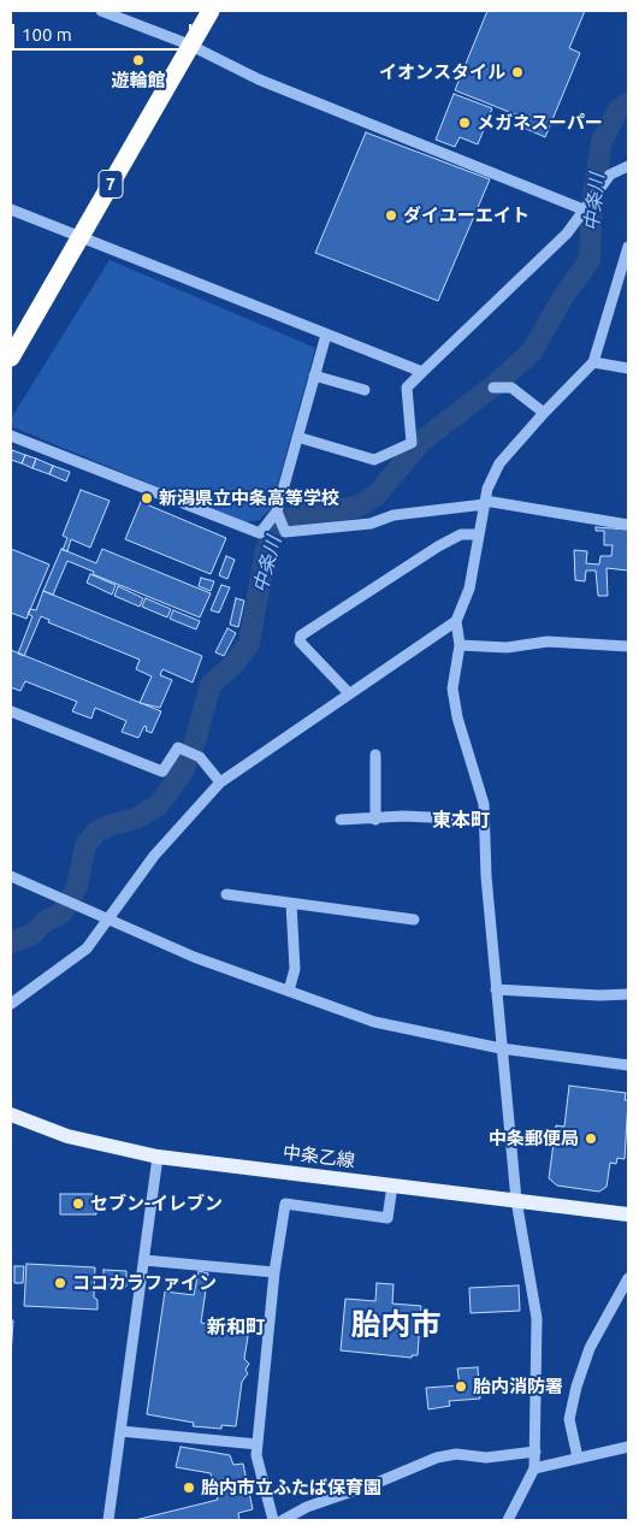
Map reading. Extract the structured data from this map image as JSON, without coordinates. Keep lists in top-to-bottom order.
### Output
{
  "streets": {
    "highway": ["7"],
    "main road": ["中条乙線"]
  },
  "districts": ["東本町", "胎内市", "新和町"],
  "water": ["中条川"],
  "places": [
    "遊輪館",
    "イオンスタイル",
    "メガネスーパー",
    "ダイユーエイト",
    "新潟県立中条高等学校",
    "中条郵便局",
    "セブン-イレブン",
    "ココカラファイン",
    "胎内消防署",
    "胎内市立ふたば保育園"
  ],
  "scale_bar": "100 m"
}
